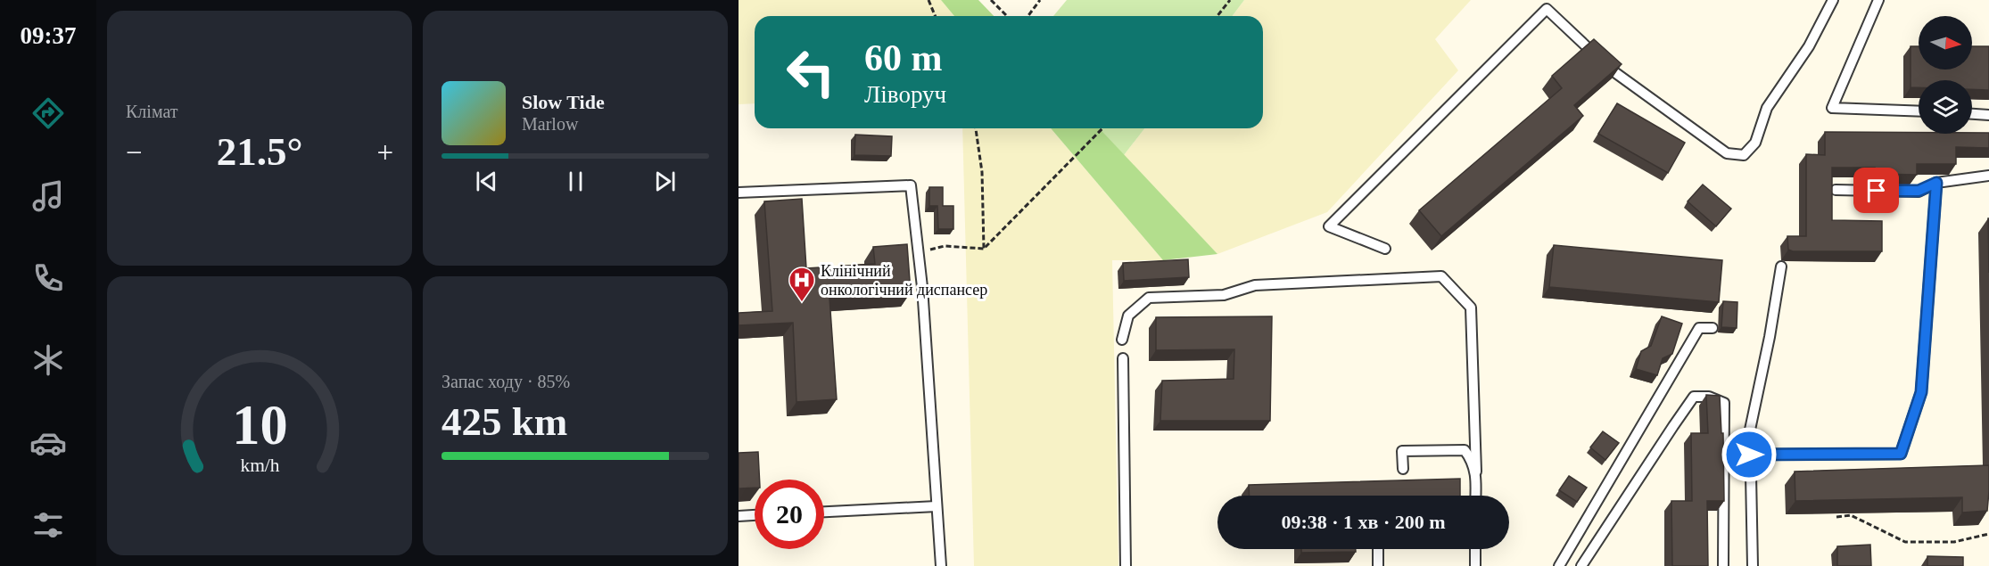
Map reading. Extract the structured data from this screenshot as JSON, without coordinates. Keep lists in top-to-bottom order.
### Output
{
  "places": {
    "hospital": ["Клінічний онкологічний диспансер"]
  },
  "north": "right",
  "page": {
    "tabs": "09:37",
    "tile": [
      "Клімат",
      ["Запас ходу · 85%", "425 km"]
    ],
    "turn": ["60 m", "Ліворуч"],
    "song": ["Slow Tide", "Marlow"],
    "heat": ["−", "21.5°", "+"],
    "limit": "20",
    "trip": "09:38 · 1 хв · 200 m",
    "gauge": ["10", "km/h"]
  }
}
